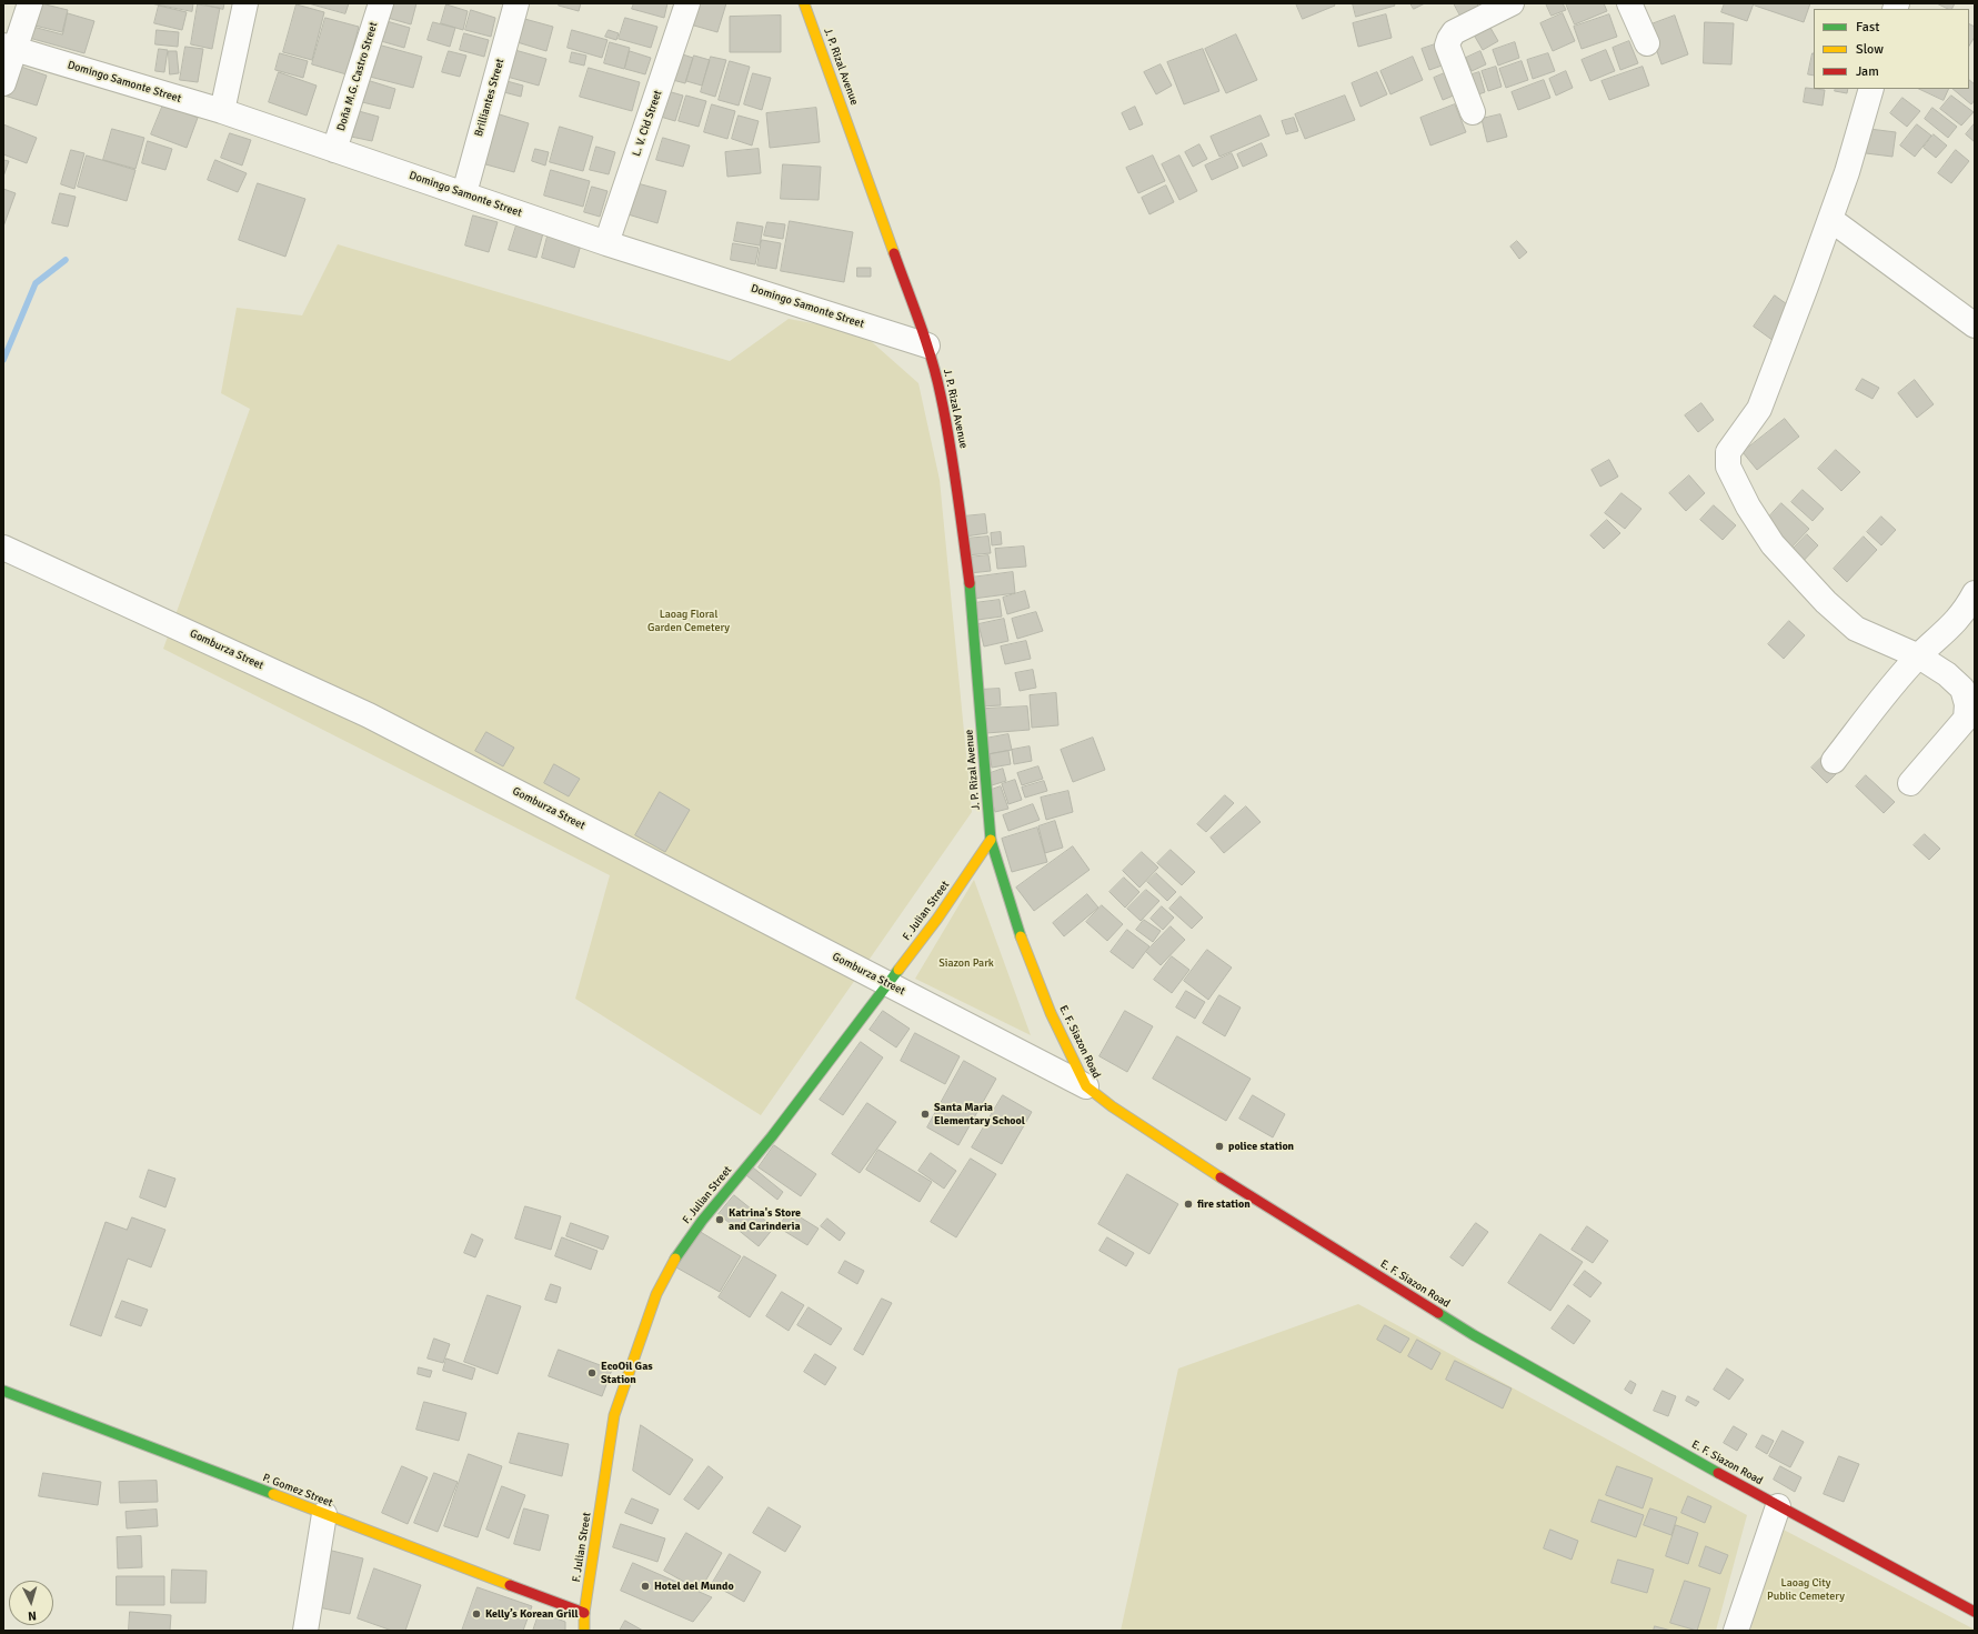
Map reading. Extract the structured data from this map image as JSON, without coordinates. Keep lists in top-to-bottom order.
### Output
{
  "streets": {
    "main road": [
      "J. P. Rizal Avenue",
      "F. Julian Street",
      "E. F. Siazon Road",
      "P. Gomez Street"
    ],
    "street": [
      "Doña M.G. Castro Street",
      "Domingo Samonte Street",
      "Brilliantes Street",
      "L. V. Cid Street",
      "Gomburza Street"
    ]
  },
  "crossings": [
    ["J. P. Rizal Avenue", "Domingo Samonte Street"],
    ["J. P. Rizal Avenue", "F. Julian Street"],
    ["J. P. Rizal Avenue", "E. F. Siazon Road"],
    ["Doña M.G. Castro Street", "Domingo Samonte Street"],
    ["Domingo Samonte Street", "Brilliantes Street"],
    ["Domingo Samonte Street", "L. V. Cid Street"],
    ["Gomburza Street", "F. Julian Street"],
    ["Gomburza Street", "E. F. Siazon Road"],
    ["F. Julian Street", "E. F. Siazon Road"],
    ["F. Julian Street", "P. Gomez Street"]
  ],
  "parks": ["Laoag Floral Garden Cemetery", "Siazon Park", "Laoag City Public Cemetery"],
  "places": [
    "Santa Maria Elementary School",
    "police station",
    "fire station",
    "Katrina's Store and Carinderia",
    "EcoOil Gas Station",
    "Hotel del Mundo",
    "Kelly’s Korean Grill"
  ],
  "legend": ["Fast", "Slow", "Jam"],
  "north": "bottom"
}
